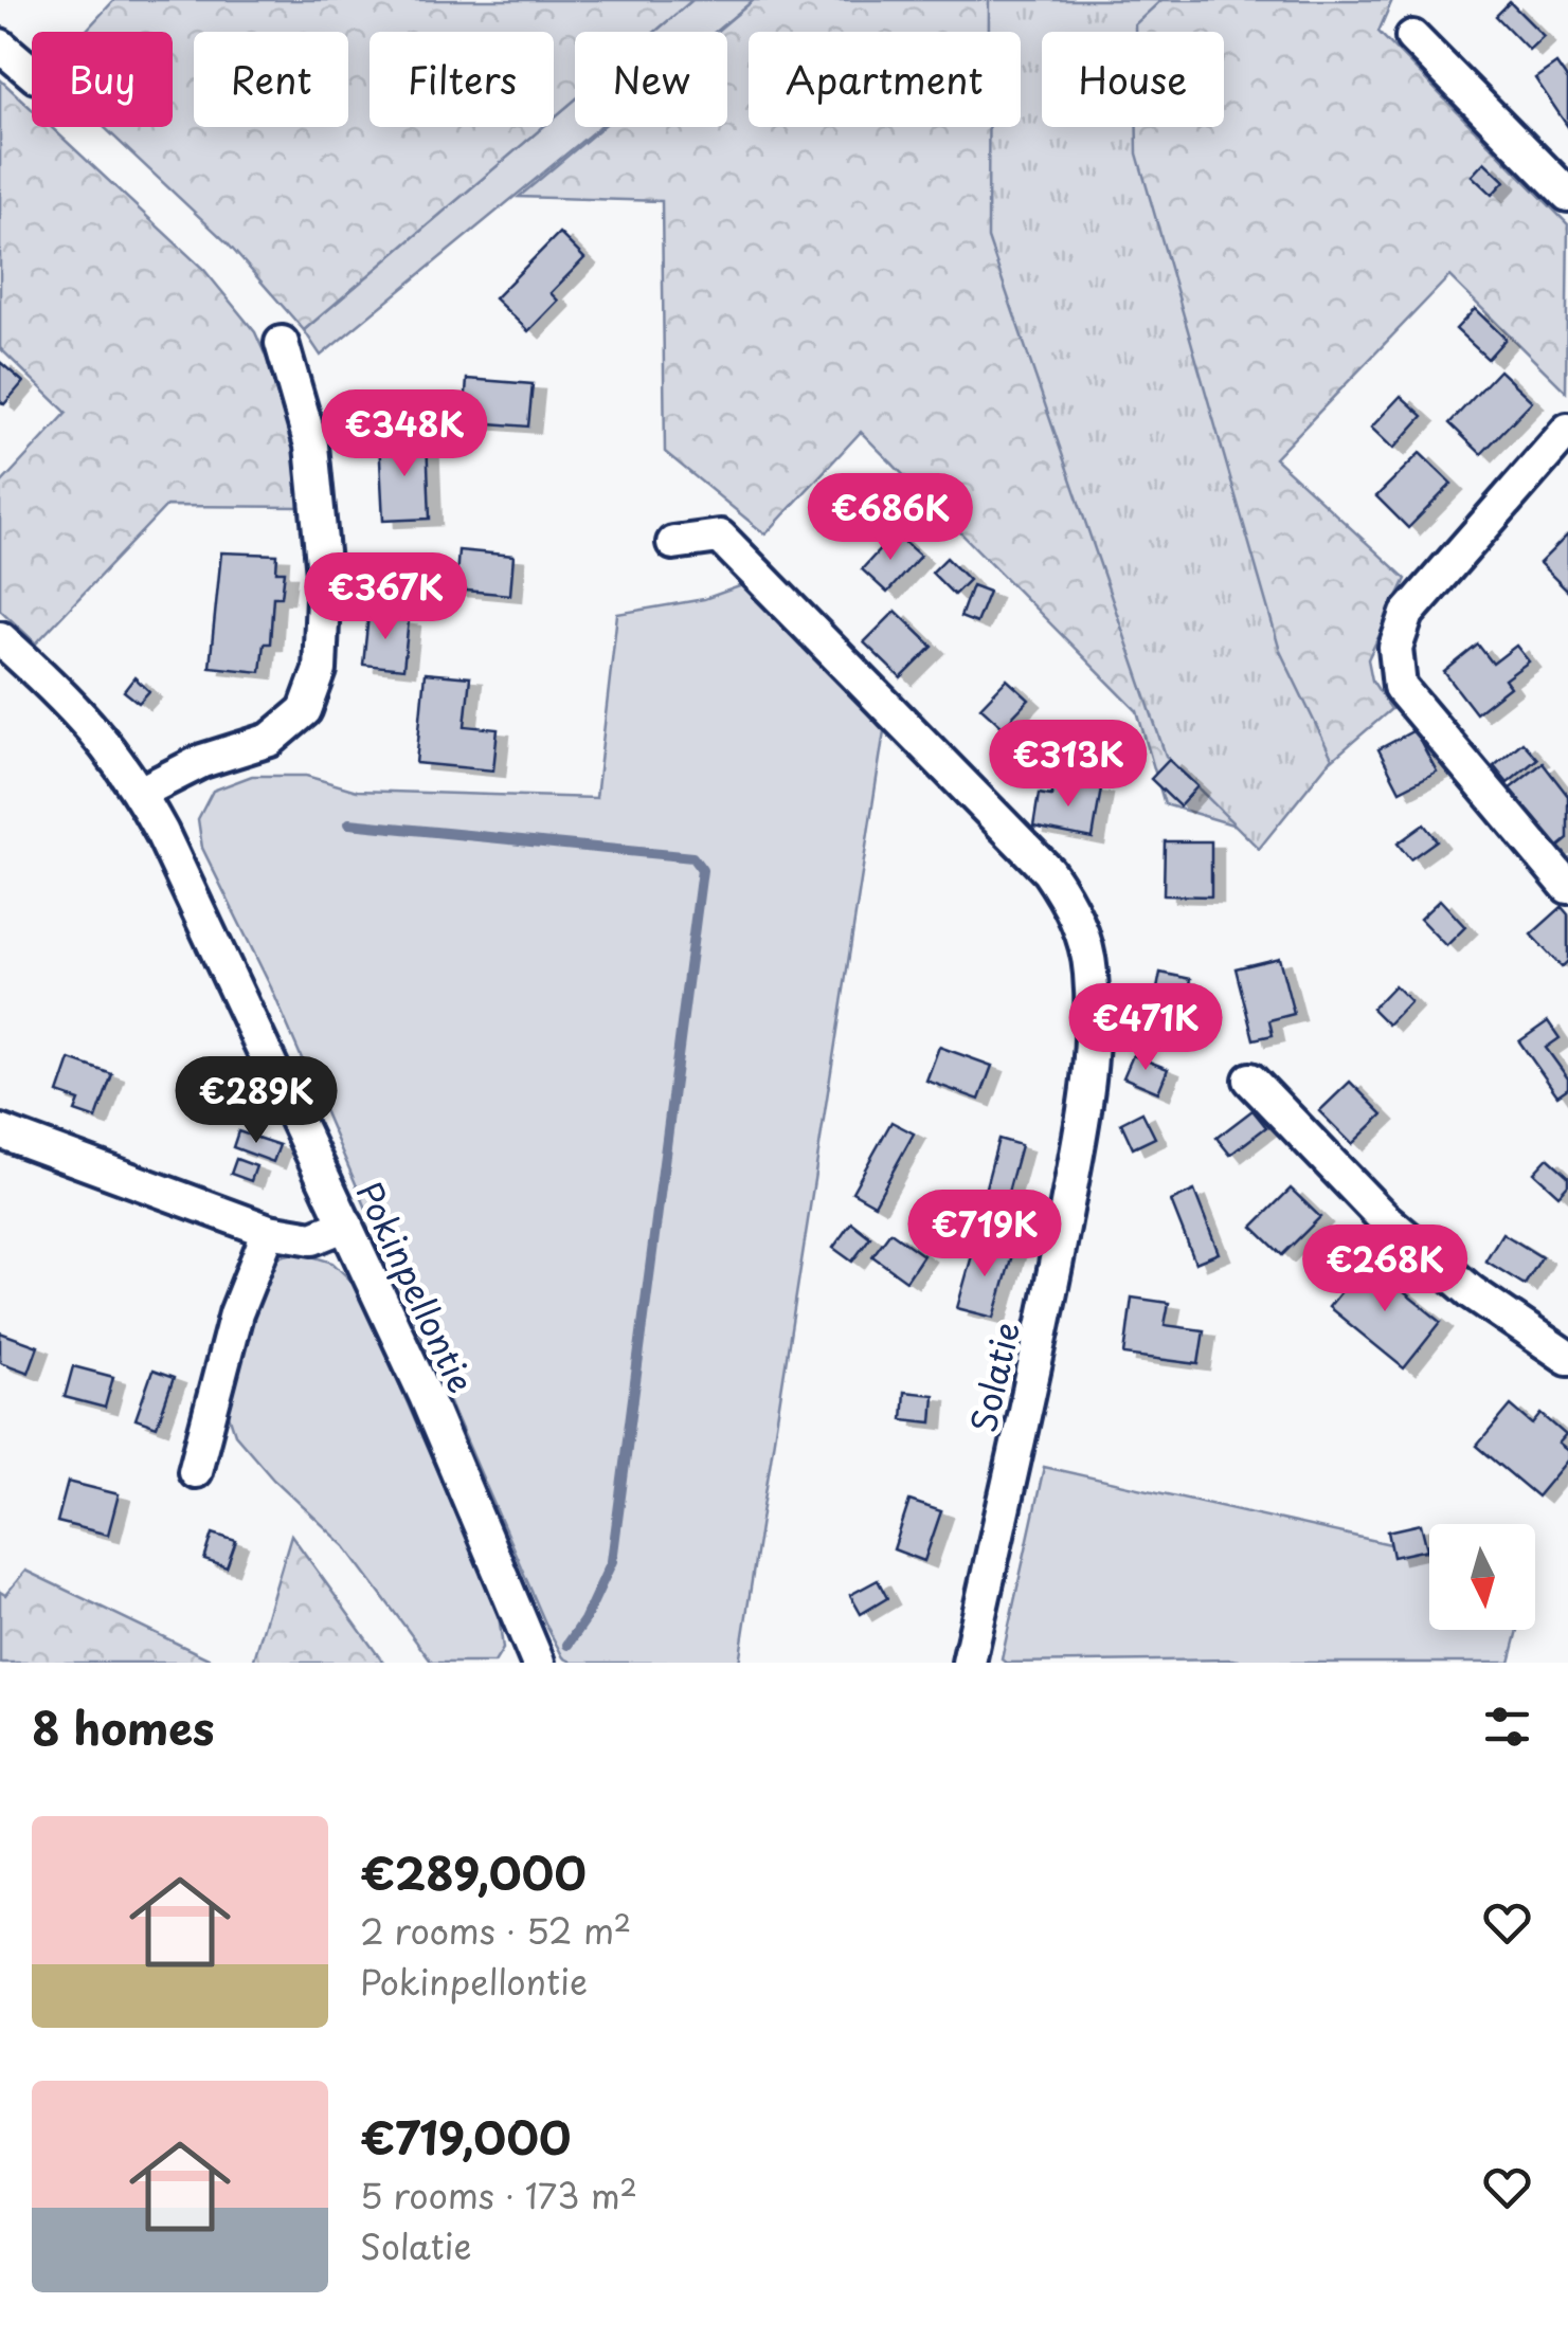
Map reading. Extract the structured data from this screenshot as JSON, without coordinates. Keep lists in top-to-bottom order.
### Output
{
  "streets": {
    "street": ["Pokinpellontie", "Solatie"]
  },
  "north": "bottom",
  "page": {
    "chip": [
      "Buy",
      "Rent",
      "Filters",
      "New",
      "Apartment",
      "House"
    ],
    "price": [
      "€348K",
      "€686K",
      "€367K",
      "€313K",
      "€471K",
      "€289K",
      "€719K",
      "€268K"
    ],
    "heading": "8 homes",
    "list": [
      {
        "name": "€289,000",
        "note": "2 rooms · 52 m² · Pokinpellontie"
      },
      {
        "name": "€719,000",
        "note": "5 rooms · 173 m² · Solatie"
      }
    ]
  }
}
